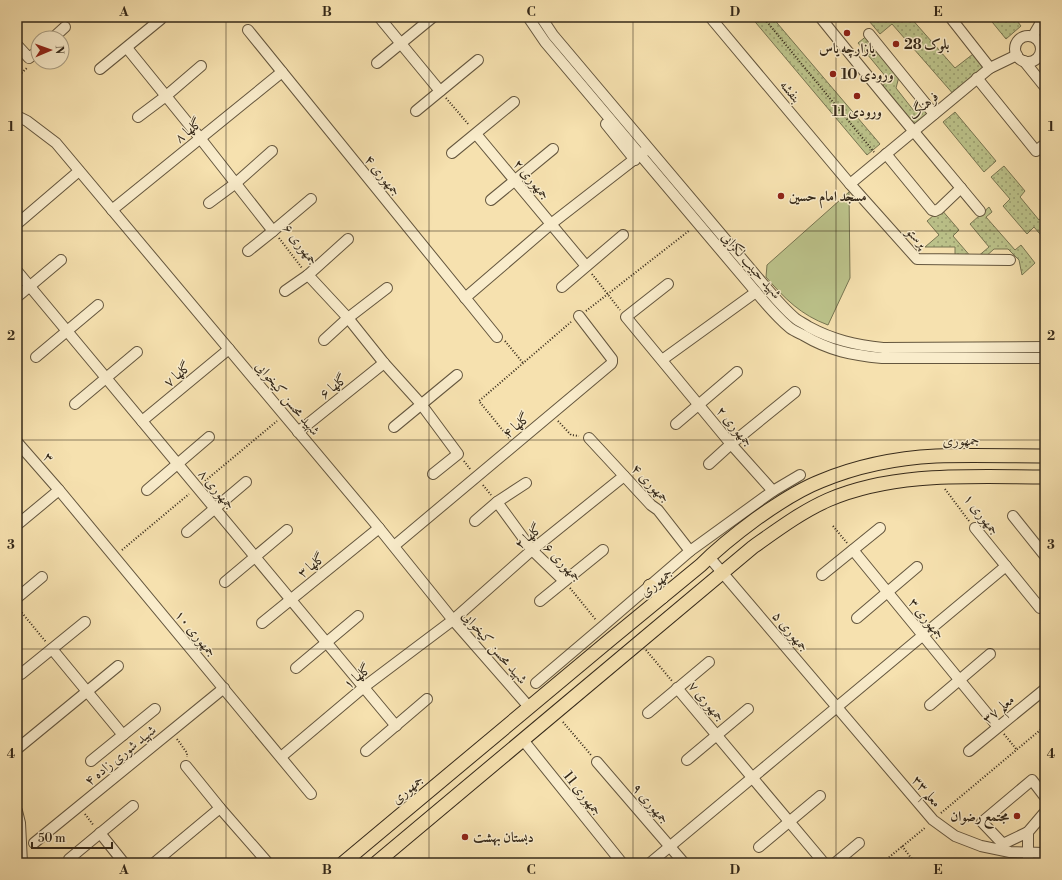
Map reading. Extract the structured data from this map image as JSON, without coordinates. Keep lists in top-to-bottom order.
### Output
{
  "streets": {
    "main road": ["جمهوری"],
    "street": [
      "بنفشه",
      "فرهنگ",
      "گلها ۸",
      "جمهوری ۴",
      "جمهوری ۲",
      "پرستو",
      "جمهوری ۶",
      "شهید حبیب لکزایی",
      "گلها ۷",
      "گلها ۶",
      "شهید محسن کیخوایی",
      "گلها ۴",
      "۳",
      "جمهوری ۸",
      "جمهوری ۱",
      "گلها ۲",
      "گلها ۳",
      "جمهوری ۳",
      "جمهوری ۵",
      "جمهوری ۱۰",
      "گلها ۱",
      "جمهوری ۷",
      "معلم ۳۷",
      "شهید شوری زاده ۴",
      "معلم ۳۳",
      "جمهوری 11",
      "جمهوری ۹"
    ]
  },
  "crossings": [
    ["بنفشه", "فرهنگ"],
    ["بنفشه", "پرستو"],
    ["فرهنگ", "پرستو"],
    ["گلها ۸", "جمهوری ۴"],
    ["گلها ۸", "جمهوری ۶"],
    ["گلها ۸", "شهید محسن کیخوایی"],
    ["جمهوری ۴", "گلها ۲"],
    ["جمهوری ۶", "گلها ۶"],
    ["جمهوری ۶", "گلها ۲"],
    ["گلها ۷", "شهید محسن کیخوایی"],
    ["گلها ۷", "جمهوری ۸"],
    ["گلها ۶", "شهید محسن کیخوایی"],
    ["شهید محسن کیخوایی", "گلها ۴"],
    ["شهید محسن کیخوایی", "جمهوری"],
    ["شهید محسن کیخوایی", "گلها ۲"],
    ["شهید محسن کیخوایی", "گلها ۳"],
    ["شهید محسن کیخوایی", "گلها ۱"],
    ["جمهوری", "جمهوری ۵"],
    ["۳", "جمهوری ۱۰"],
    ["جمهوری ۸", "گلها ۳"],
    ["جمهوری ۸", "گلها ۱"],
    ["گلها ۲", "گلها ۱"],
    ["جمهوری ۳", "معلم ۳۷"],
    ["جمهوری ۵", "معلم ۳۳"],
    ["جمهوری ۱۰", "گلها ۱"],
    ["جمهوری ۱۰", "شهید شوری زاده ۴"]
  ],
  "places": [
    "یازارچه یاس",
    "بلوک 28",
    "ورودی 10",
    "ورودی 11",
    "مسجد امام حسین",
    "مجتمع رضوان",
    "دبستان بهشت"
  ],
  "scale_bar": "50 m",
  "north": "right",
  "grid": {
    "columns": [
      "A",
      "B",
      "C",
      "D",
      "E"
    ],
    "rows": [
      "1",
      "2",
      "3",
      "4"
    ]
  }
}
